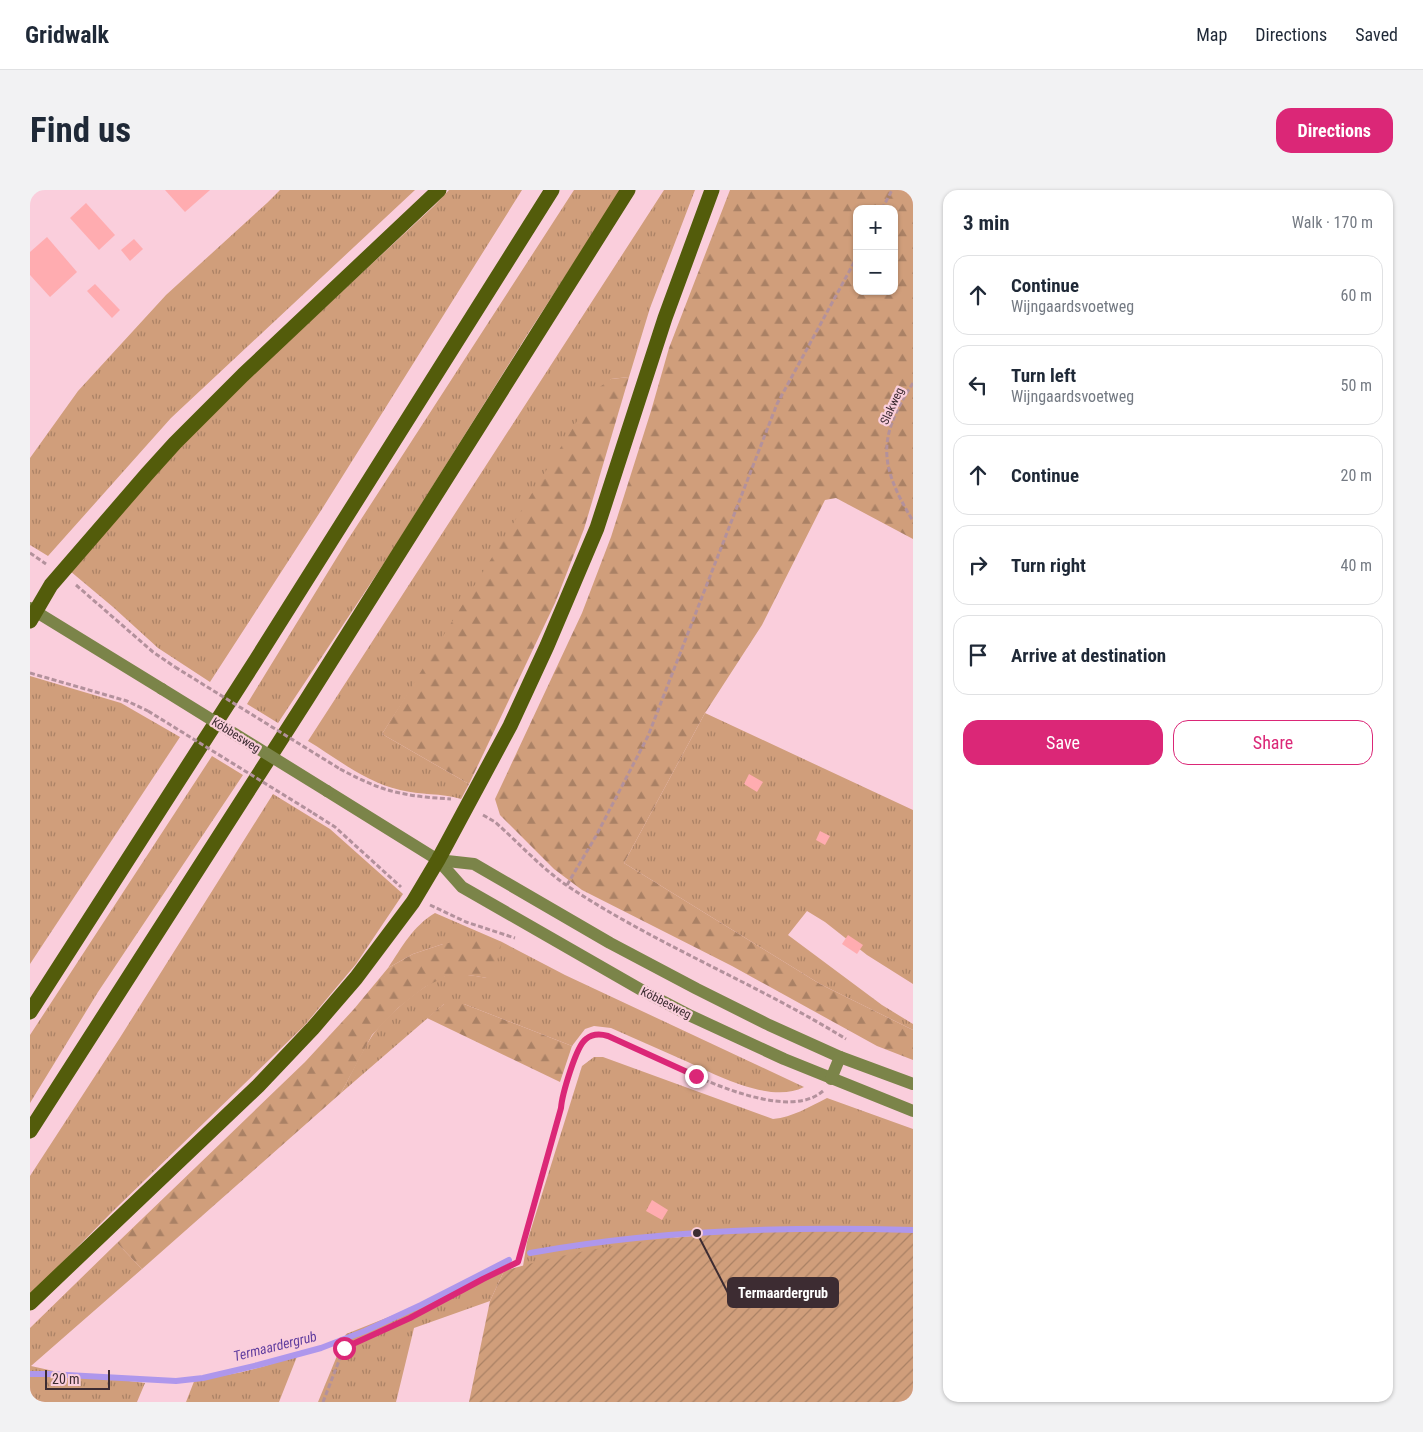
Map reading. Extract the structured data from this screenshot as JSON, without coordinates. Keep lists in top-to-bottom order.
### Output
{
  "streets": {
    "main road": ["Köbbesweg"],
    "path": ["Slakweg"]
  },
  "water": ["Termaardergrub"],
  "places": ["Termaardergrub"],
  "scale_bar": "20 m",
  "page": {
    "header": "Gridwalk",
    "nav": ["Map", "Directions", "Saved"],
    "buttons": [
      "Directions",
      ["Save", "Share"]
    ],
    "title": "Find us",
    "heading": ["3 min", "Walk · 170 m"],
    "map_buttons": ["+", "−"],
    "list": [
      ["Continue", "Wijngaardsvoetweg", "60 m"],
      ["Turn left", "Wijngaardsvoetweg", "50 m"],
      ["Continue", "20 m"],
      ["Turn right", "40 m"],
      "Arrive at destination"
    ],
    "scale": "20 m"
  }
}
